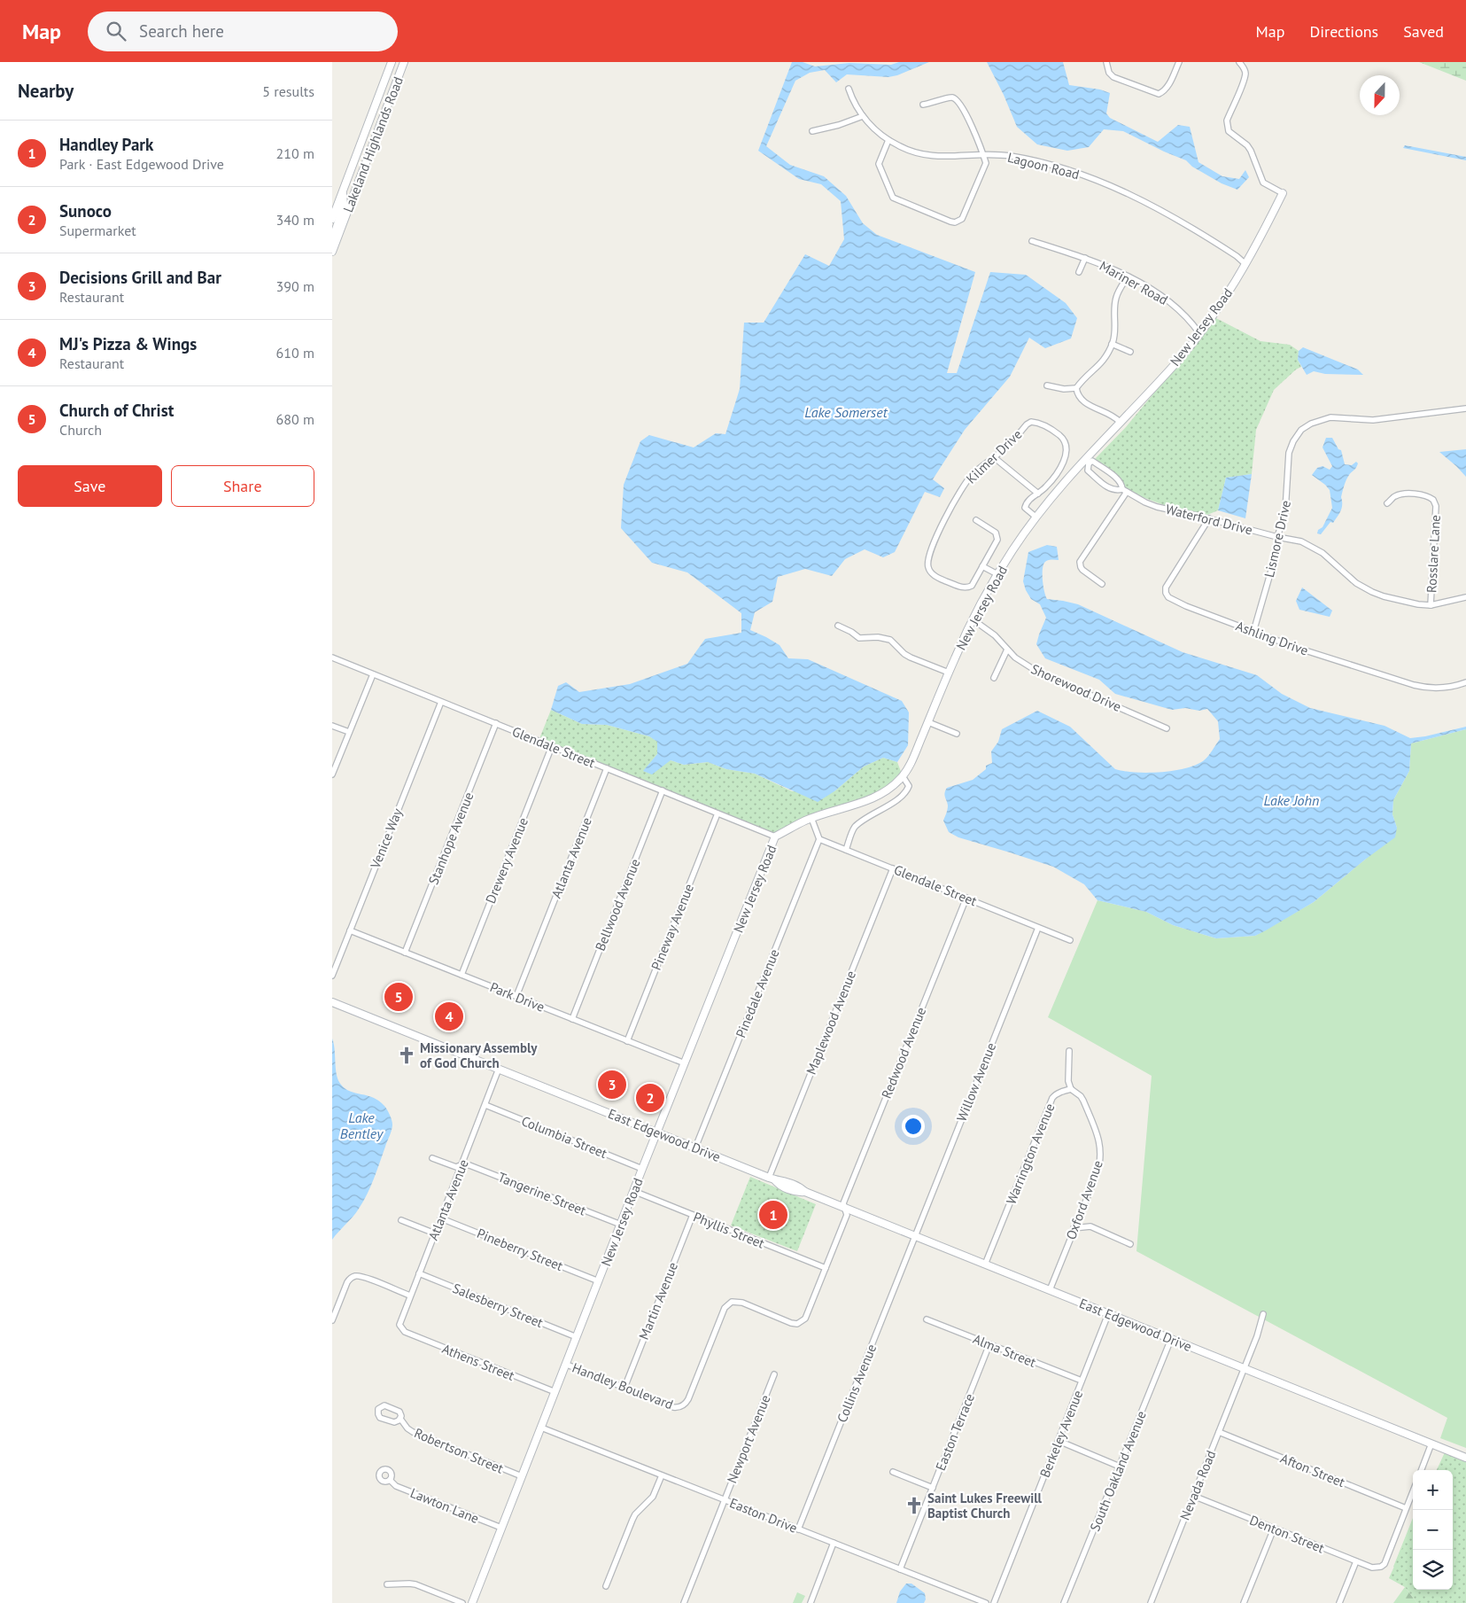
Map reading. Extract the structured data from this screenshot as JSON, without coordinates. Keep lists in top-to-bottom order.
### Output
{
  "streets": {
    "street": [
      "Lakeland Highlands Road",
      "Lagoon Road",
      "Mariner Road",
      "New Jersey Road",
      "Kilmer Drive",
      "Waterford Drive",
      "Lismore Drive",
      "Rosslare Lane",
      "Ashling Drive",
      "Shorewood Drive",
      "Glendale Street",
      "Venice Way",
      "Stanhope Avenue",
      "Atlanta Avenue",
      "Drewery Avenue",
      "Bellwood Avenue",
      "Pineway Avenue",
      "Pinedale Avenue",
      "Park Drive",
      "Maplewood Avenue",
      "Redwood Avenue",
      "Willow Avenue",
      "East Edgewood Drive",
      "Columbia Street",
      "Warrington Avenue",
      "Tangerine Street",
      "Oxford Avenue",
      "Phyllis Street",
      "Pineberry Street",
      "Martin Avenue",
      "Salesberry Street",
      "Alma Street",
      "Athens Street",
      "Collins Avenue",
      "Handley Boulevard",
      "Easton Terrace",
      "Berkeley Avenue",
      "Newport Avenue",
      "Robertson Street",
      "Afton Street",
      "South Oakland Avenue",
      "Nevada Road",
      "Lawton Lane",
      "Easton Drive",
      "Denton Street"
    ]
  },
  "crossings": [
    ["Lagoon Road", "New Jersey Road"],
    ["Mariner Road", "New Jersey Road"],
    ["New Jersey Road", "Kilmer Drive"],
    ["New Jersey Road", "Waterford Drive"],
    ["New Jersey Road", "Shorewood Drive"],
    ["New Jersey Road", "Glendale Street"],
    ["New Jersey Road", "Park Drive"],
    ["New Jersey Road", "East Edgewood Drive"],
    ["New Jersey Road", "Columbia Street"],
    ["New Jersey Road", "Tangerine Street"],
    ["New Jersey Road", "Phyllis Street"],
    ["New Jersey Road", "Pineberry Street"],
    ["New Jersey Road", "Salesberry Street"],
    ["New Jersey Road", "Athens Street"],
    ["New Jersey Road", "Handley Boulevard"],
    ["New Jersey Road", "Robertson Street"],
    ["New Jersey Road", "Lawton Lane"],
    ["New Jersey Road", "Easton Drive"],
    ["Waterford Drive", "Lismore Drive"],
    ["Waterford Drive", "Rosslare Lane"],
    ["Waterford Drive", "Ashling Drive"],
    ["Lismore Drive", "Ashling Drive"],
    ["Glendale Street", "Venice Way"],
    ["Glendale Street", "Stanhope Avenue"],
    ["Glendale Street", "Atlanta Avenue"],
    ["Glendale Street", "Drewery Avenue"],
    ["Glendale Street", "Bellwood Avenue"],
    ["Glendale Street", "Pineway Avenue"],
    ["Glendale Street", "Pinedale Avenue"],
    ["Glendale Street", "Maplewood Avenue"],
    ["Glendale Street", "Redwood Avenue"],
    ["Glendale Street", "Willow Avenue"],
    ["Venice Way", "Park Drive"],
    ["Stanhope Avenue", "Park Drive"],
    ["Atlanta Avenue", "Park Drive"],
    ["Atlanta Avenue", "East Edgewood Drive"],
    ["Atlanta Avenue", "Columbia Street"],
    ["Atlanta Avenue", "Tangerine Street"],
    ["Atlanta Avenue", "Pineberry Street"],
    ["Atlanta Avenue", "Salesberry Street"],
    ["Atlanta Avenue", "Athens Street"],
    ["Drewery Avenue", "Park Drive"],
    ["Bellwood Avenue", "Park Drive"],
    ["Pineway Avenue", "Park Drive"],
    ["Pinedale Avenue", "East Edgewood Drive"],
    ["Maplewood Avenue", "East Edgewood Drive"],
    ["Redwood Avenue", "East Edgewood Drive"],
    ["Redwood Avenue", "Handley Boulevard"],
    ["Willow Avenue", "East Edgewood Drive"],
    ["Willow Avenue", "Collins Avenue"],
    ["East Edgewood Drive", "Warrington Avenue"],
    ["East Edgewood Drive", "Oxford Avenue"],
    ["East Edgewood Drive", "Collins Avenue"],
    ["East Edgewood Drive", "Handley Boulevard"],
    ["East Edgewood Drive", "Berkeley Avenue"],
    ["East Edgewood Drive", "South Oakland Avenue"],
    ["East Edgewood Drive", "Nevada Road"],
    ["Warrington Avenue", "Oxford Avenue"],
    ["Phyllis Street", "Martin Avenue"],
    ["Phyllis Street", "Handley Boulevard"],
    ["Martin Avenue", "Handley Boulevard"],
    ["Alma Street", "Easton Terrace"],
    ["Alma Street", "Berkeley Avenue"],
    ["Collins Avenue", "Easton Drive"],
    ["Easton Terrace", "Easton Drive"],
    ["Newport Avenue", "Easton Drive"],
    ["Afton Street", "Nevada Road"],
    ["Afton Street", "Denton Street"],
    ["Nevada Road", "Denton Street"]
  ],
  "water": ["Lake Somerset", "Lake John", "Lake Bentley"],
  "places": {
    "church": ["Missionary Assembly of God Church", "Saint Lukes Freewill Baptist Church"]
  },
  "north": "bottom",
  "page": {
    "header": "Map",
    "search": "Search here",
    "nav": ["Map", "Directions", "Saved"],
    "heading": ["Nearby", "5 results"],
    "list": [
      {
        "mark": "1",
        "name": "Handley Park",
        "note": "Park · East Edgewood Drive",
        "value": "210 m"
      },
      {
        "mark": "2",
        "name": "Sunoco",
        "note": "Supermarket",
        "value": "340 m"
      },
      {
        "mark": "3",
        "name": "Decisions Grill and Bar",
        "note": "Restaurant",
        "value": "390 m"
      },
      {
        "mark": "4",
        "name": "MJ's Pizza & Wings",
        "note": "Restaurant",
        "value": "610 m"
      },
      {
        "mark": "5",
        "name": "Church of Christ",
        "note": "Church",
        "value": "680 m"
      }
    ],
    "buttons": ["Save", "Share"],
    "pins": [
      "5",
      "4",
      "3",
      "2",
      "1"
    ],
    "map_buttons": ["+", "−"]
  }
}
